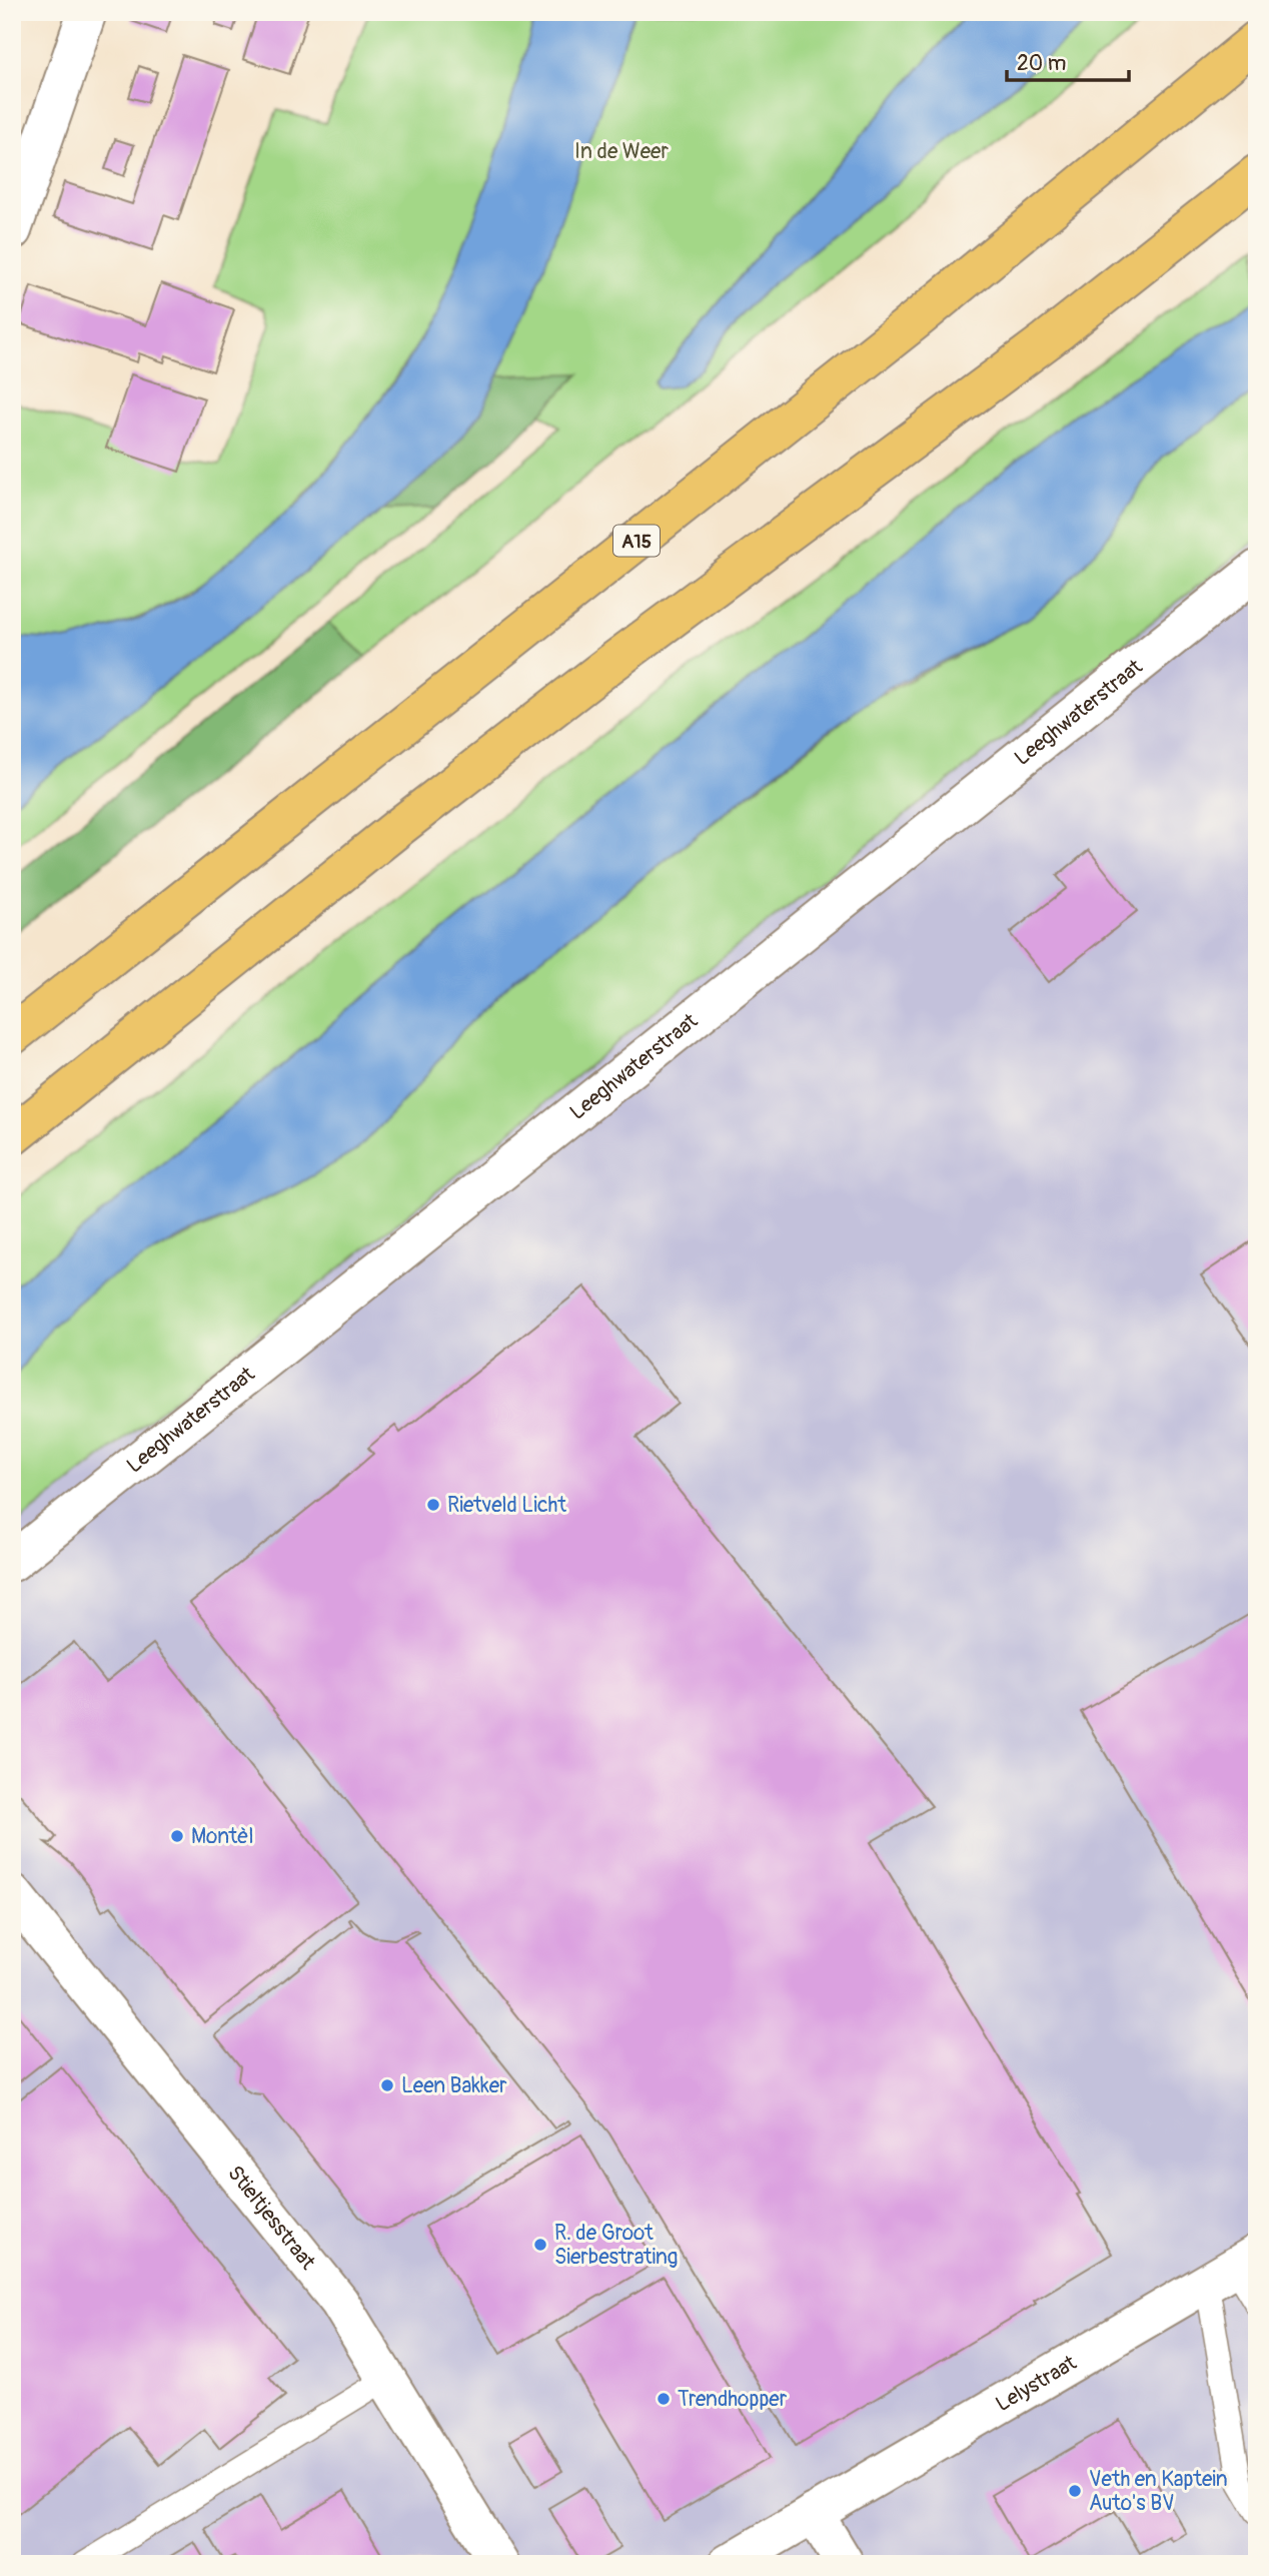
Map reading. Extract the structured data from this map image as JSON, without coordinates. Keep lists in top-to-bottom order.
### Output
{
  "streets": {
    "highway": ["A15"],
    "street": ["Leeghwaterstraat", "Stieltjesstraat", "Lelystraat"]
  },
  "parks": ["In de Weer"],
  "places": [
    "Rietveld Licht",
    "Montèl",
    "Leen Bakker",
    "R. de Groot Sierbestrating",
    "Trendhopper",
    "Veth en Kaptein Auto's BV"
  ],
  "scale_bar": "20 m"
}
